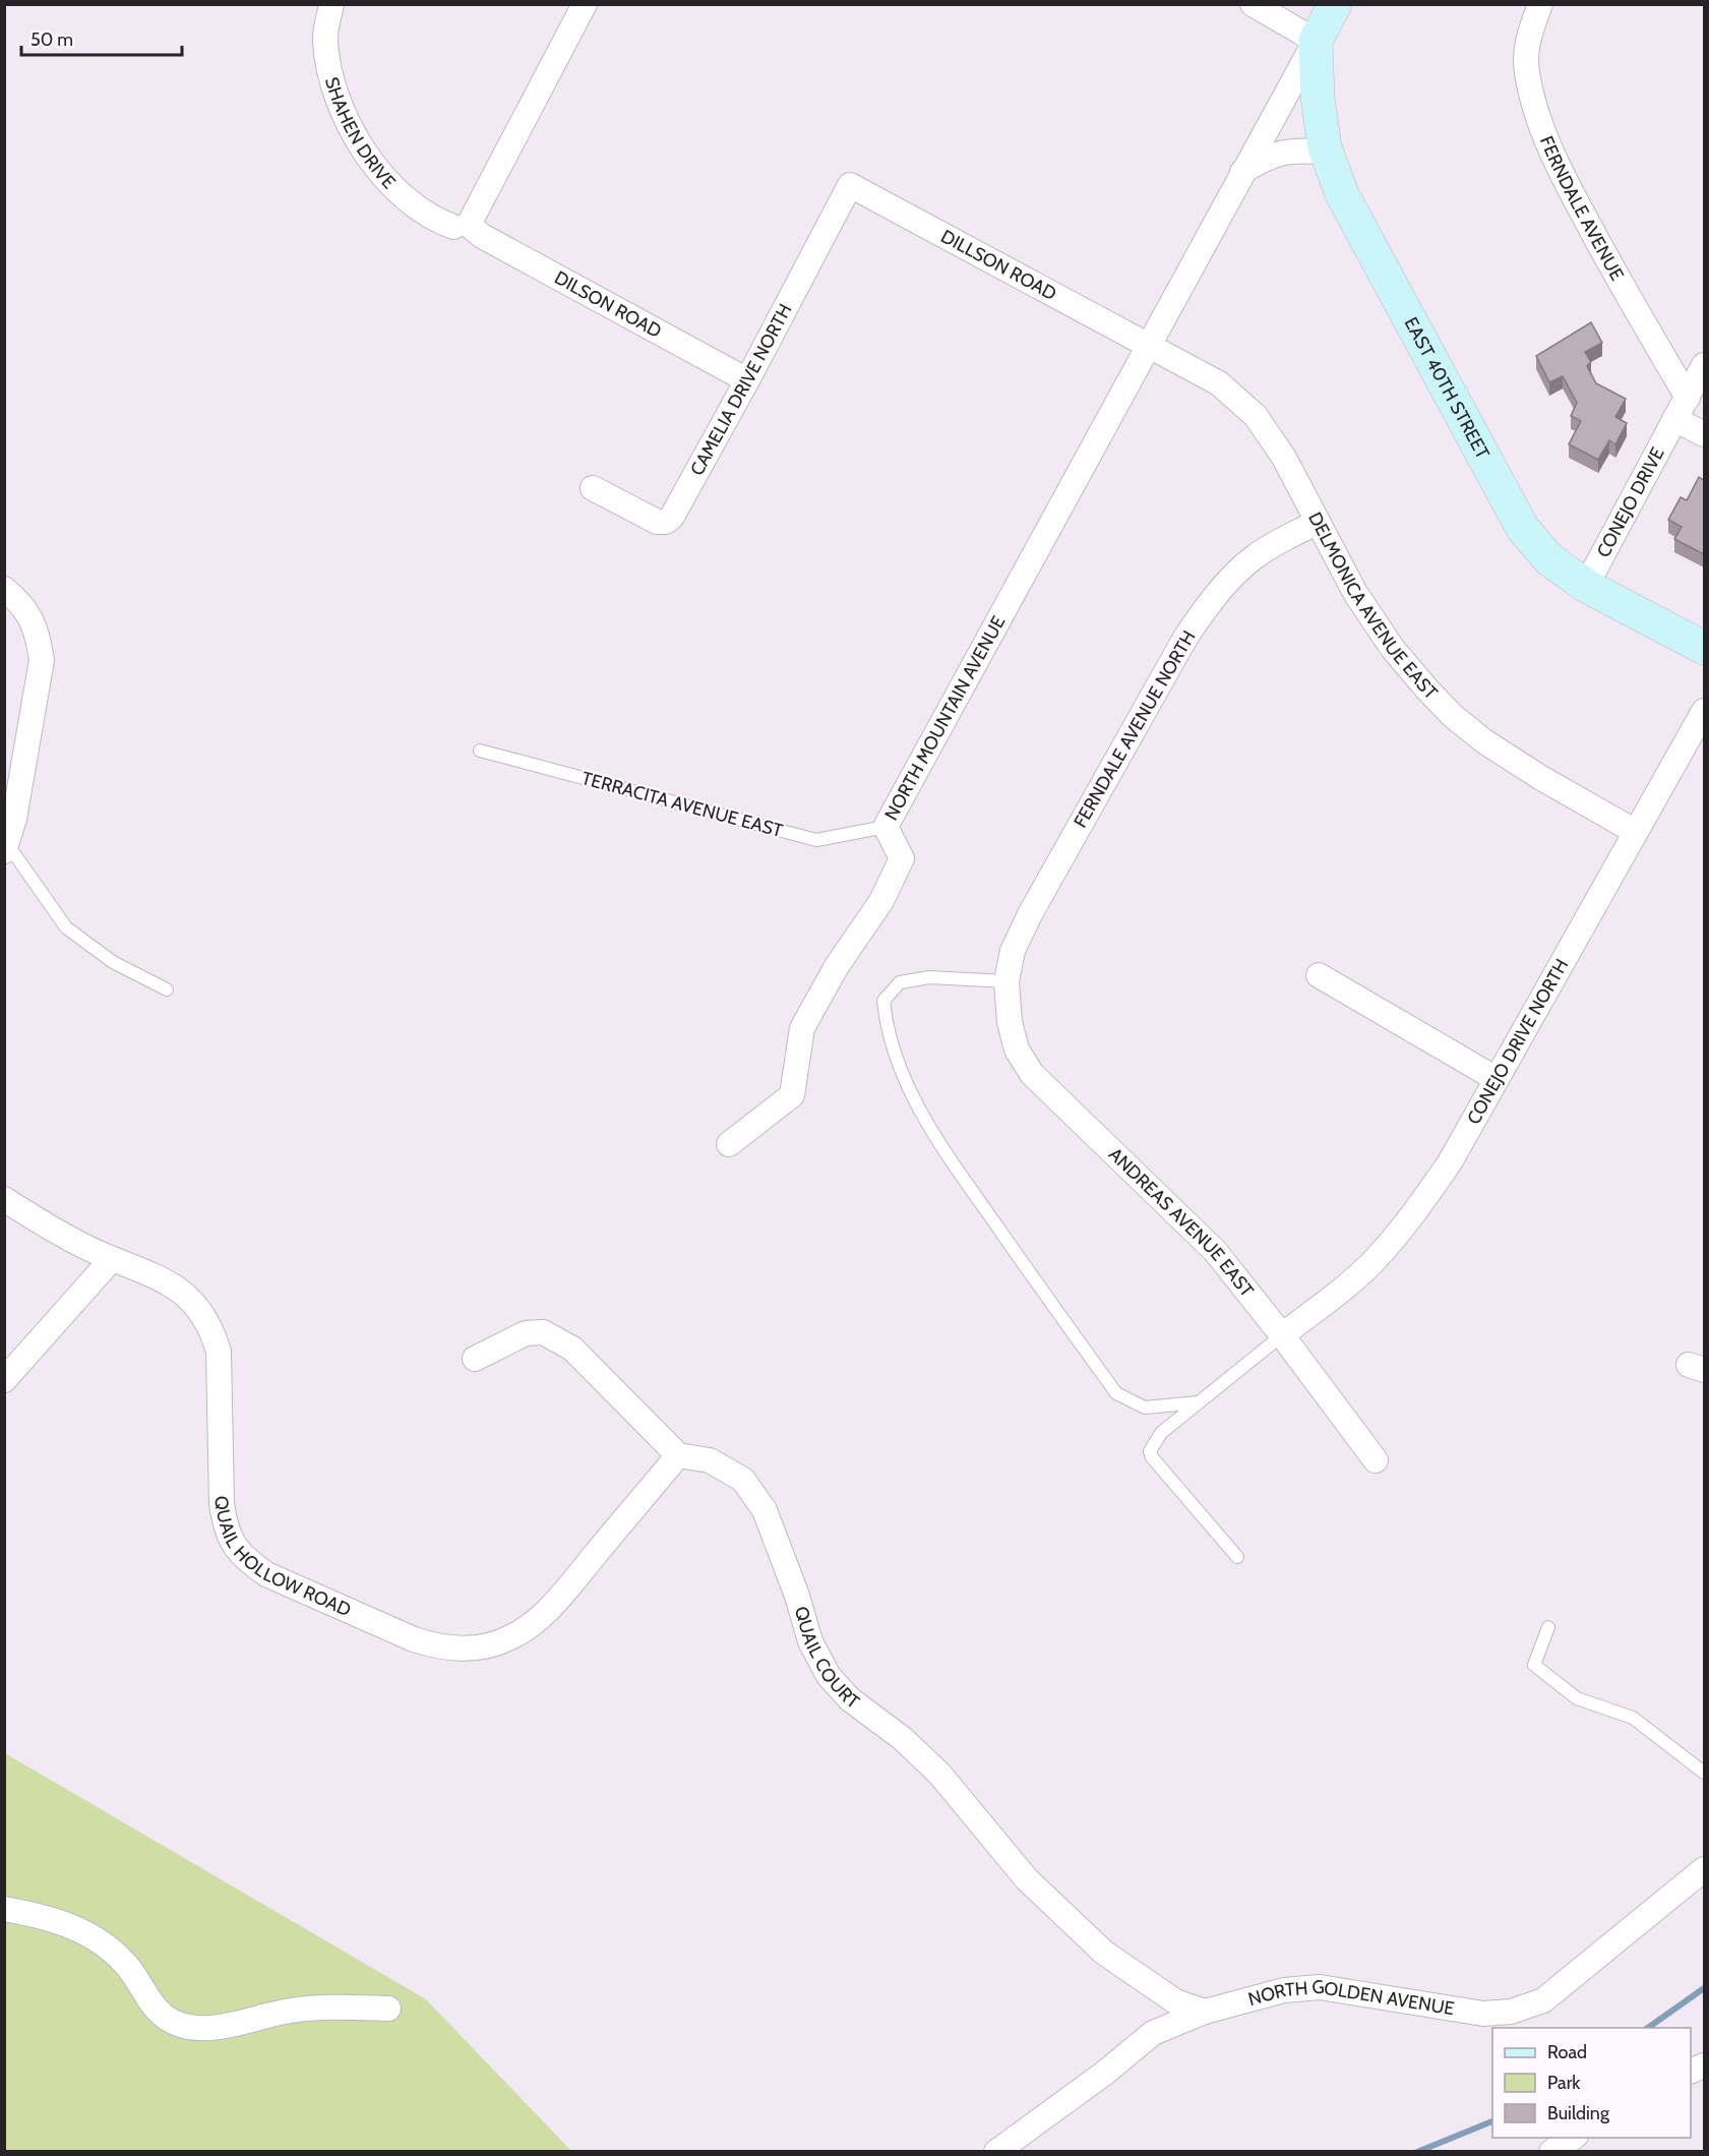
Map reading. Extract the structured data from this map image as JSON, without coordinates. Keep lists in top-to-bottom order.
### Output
{
  "streets": {
    "main road": ["EAST 40TH STREET"],
    "street": [
      "SHAHEN DRIVE",
      "FERNDALE AVENUE",
      "DILLSON ROAD",
      "DILSON ROAD",
      "CAMELIA DRIVE NORTH",
      "CONEJO DRIVE",
      "DELMONICA AVENUE EAST",
      "NORTH MOUNTAIN AVENUE",
      "FERNDALE AVENUE NORTH",
      "CONEJO DRIVE NORTH",
      "ANDREAS AVENUE EAST",
      "QUAIL HOLLOW ROAD",
      "QUAIL COURT",
      "NORTH GOLDEN AVENUE"
    ],
    "lane": ["TERRACITA AVENUE EAST"]
  },
  "crossings": [
    ["SHAHEN DRIVE", "DILSON ROAD"],
    ["FERNDALE AVENUE", "CONEJO DRIVE"],
    ["DILLSON ROAD", "CAMELIA DRIVE NORTH"],
    ["DILLSON ROAD", "DELMONICA AVENUE EAST"],
    ["DILLSON ROAD", "NORTH MOUNTAIN AVENUE"],
    ["DILSON ROAD", "CAMELIA DRIVE NORTH"],
    ["EAST 40TH STREET", "CONEJO DRIVE"],
    ["EAST 40TH STREET", "NORTH MOUNTAIN AVENUE"],
    ["DELMONICA AVENUE EAST", "NORTH MOUNTAIN AVENUE"],
    ["DELMONICA AVENUE EAST", "FERNDALE AVENUE NORTH"],
    ["DELMONICA AVENUE EAST", "CONEJO DRIVE NORTH"],
    ["NORTH MOUNTAIN AVENUE", "TERRACITA AVENUE EAST"],
    ["FERNDALE AVENUE NORTH", "ANDREAS AVENUE EAST"],
    ["CONEJO DRIVE NORTH", "ANDREAS AVENUE EAST"],
    ["QUAIL HOLLOW ROAD", "QUAIL COURT"],
    ["QUAIL COURT", "NORTH GOLDEN AVENUE"]
  ],
  "legend": ["Road", "Park", "Building"],
  "scale_bar": "50 m"
}
